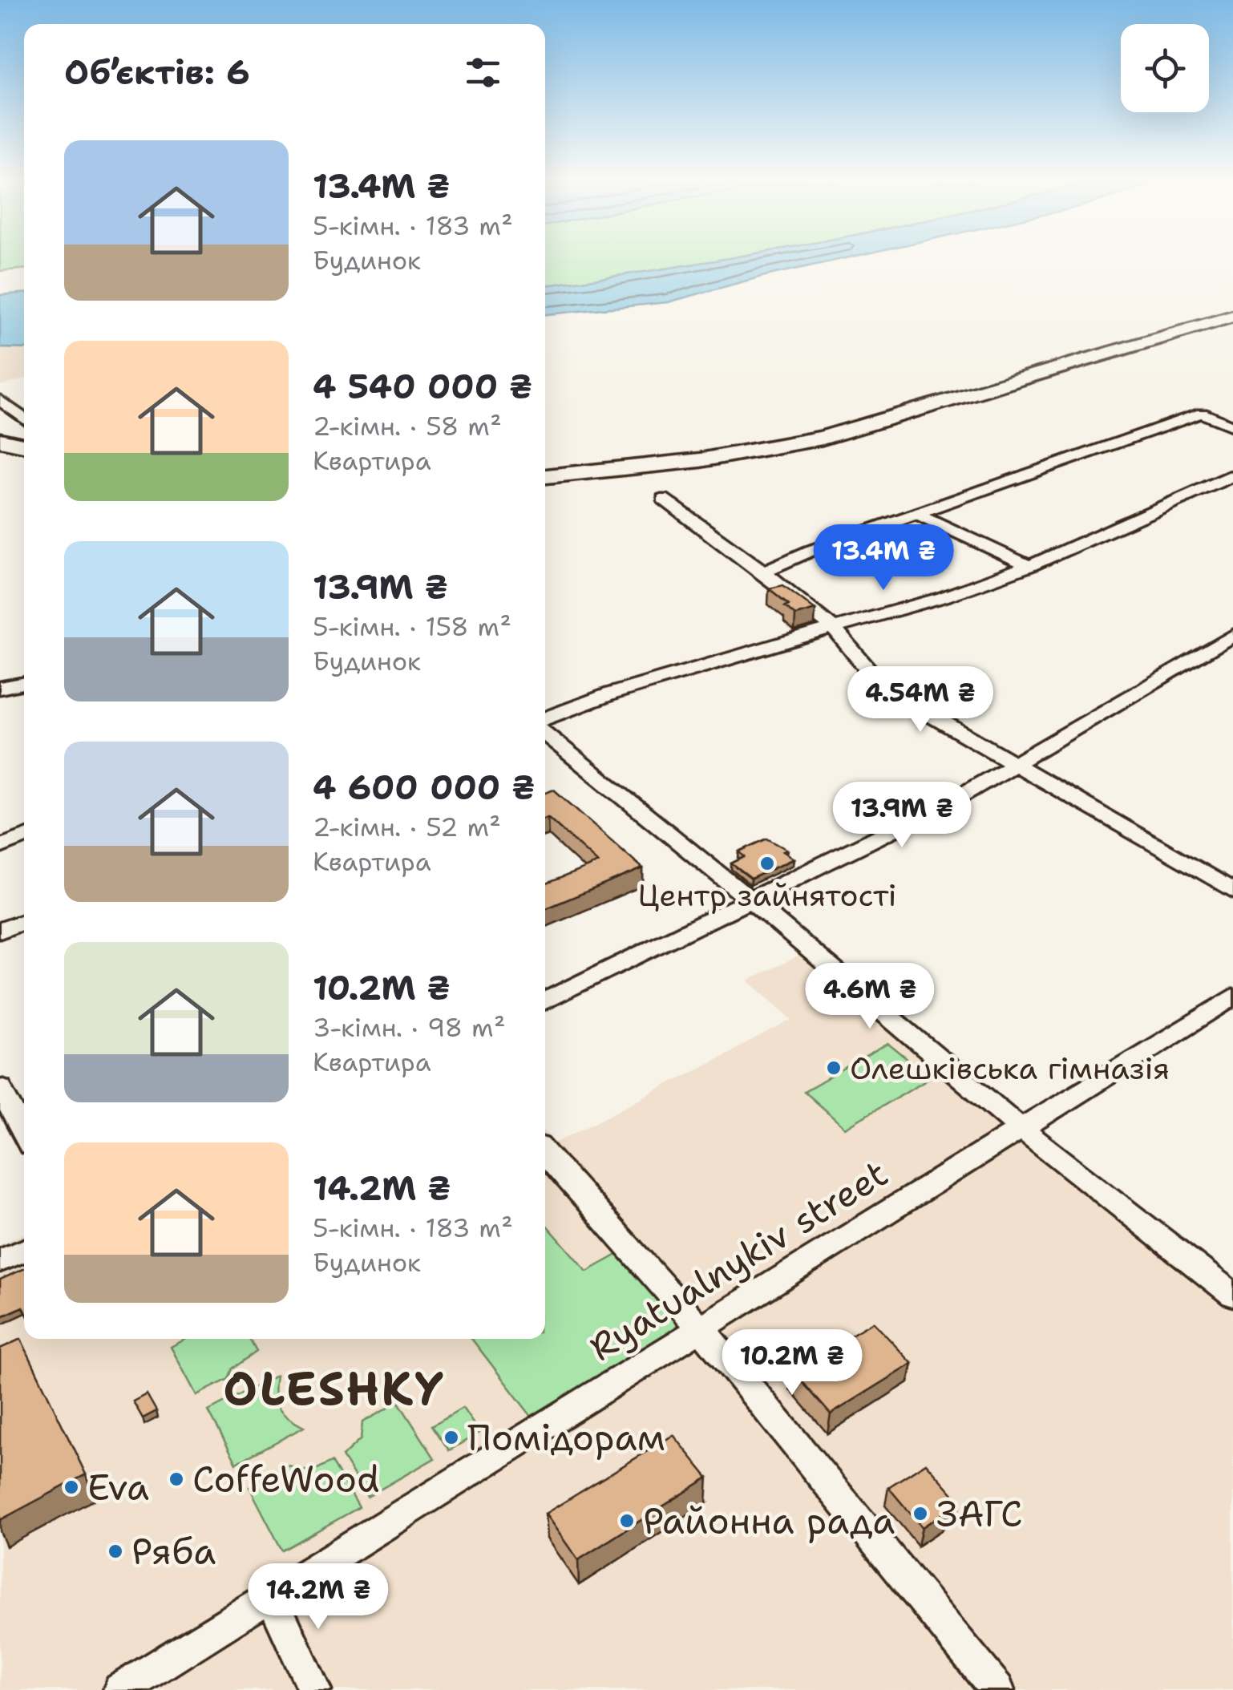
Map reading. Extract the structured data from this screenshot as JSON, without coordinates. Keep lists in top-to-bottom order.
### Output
{
  "streets": {
    "street": ["Ryatualnykiv street"]
  },
  "districts": ["OLESHKY"],
  "places": [
    "Центр зайнятості",
    "Олешківська гімназія",
    "Помідорам",
    "CoffeWood",
    "Eva",
    "ЗАГС",
    "Районна рада",
    "Ряба"
  ],
  "page": {
    "heading": "Об’єктів: 6",
    "list": [
      {
        "name": "13.4M ₴",
        "note": "5-кімн. · 183 m² · Будинок"
      },
      {
        "name": "4 540 000 ₴",
        "note": "2-кімн. · 58 m² · Квартира"
      },
      {
        "name": "13.9M ₴",
        "note": "5-кімн. · 158 m² · Будинок"
      },
      {
        "name": "4 600 000 ₴",
        "note": "2-кімн. · 52 m² · Квартира"
      },
      {
        "name": "10.2M ₴",
        "note": "3-кімн. · 98 m² · Квартира"
      },
      {
        "name": "14.2M ₴",
        "note": "5-кімн. · 183 m² · Будинок"
      }
    ],
    "price": [
      "13.4M ₴",
      "4.54M ₴",
      "13.9M ₴",
      "4.6M ₴",
      "10.2M ₴",
      "14.2M ₴"
    ]
  }
}
